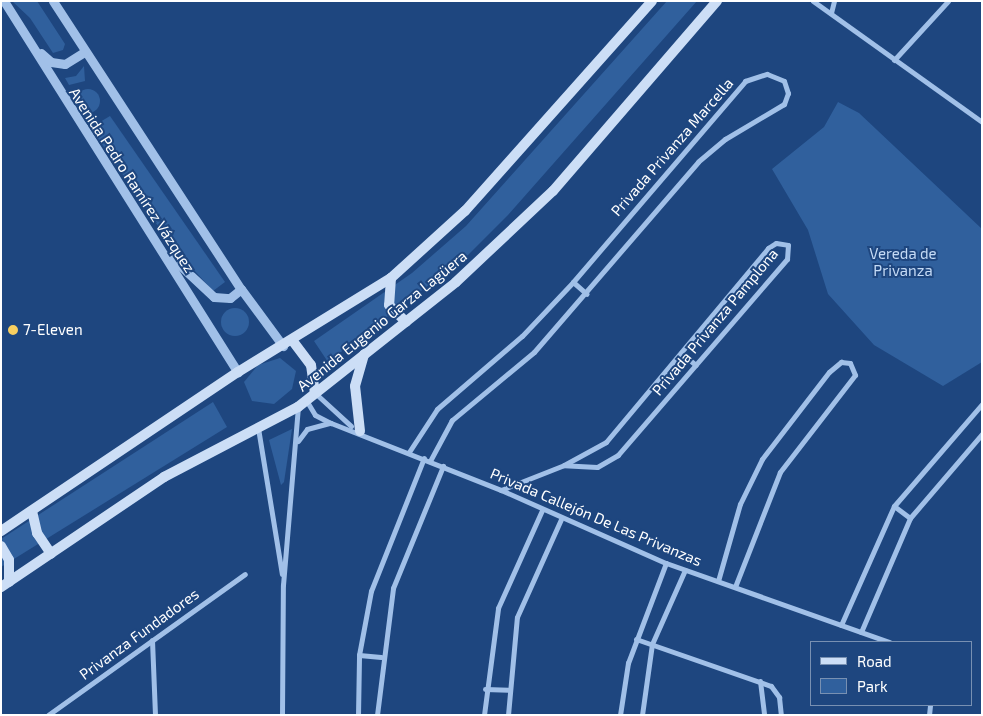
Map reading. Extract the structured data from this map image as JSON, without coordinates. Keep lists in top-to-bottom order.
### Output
{
  "streets": {
    "main road": ["Avenida Eugenio Garza Lagüera"],
    "street": [
      "Privada Privanza Marcella",
      "Avenida Pedro Ramírez Vázquez",
      "Privada Privanza Pamplona",
      "Privada Callejón De Las Privanzas",
      "Privanza Fundadores"
    ]
  },
  "crossings": [
    ["Privada Privanza Marcella", "Privada Callejón De Las Privanzas"],
    ["Avenida Pedro Ramírez Vázquez", "Avenida Eugenio Garza Lagüera"],
    ["Avenida Eugenio Garza Lagüera", "Privada Callejón De Las Privanzas"],
    ["Privada Privanza Pamplona", "Privada Callejón De Las Privanzas"]
  ],
  "parks": ["Vereda de Privanza"],
  "places": ["7-Eleven"],
  "legend": ["Road", "Park"]
}
